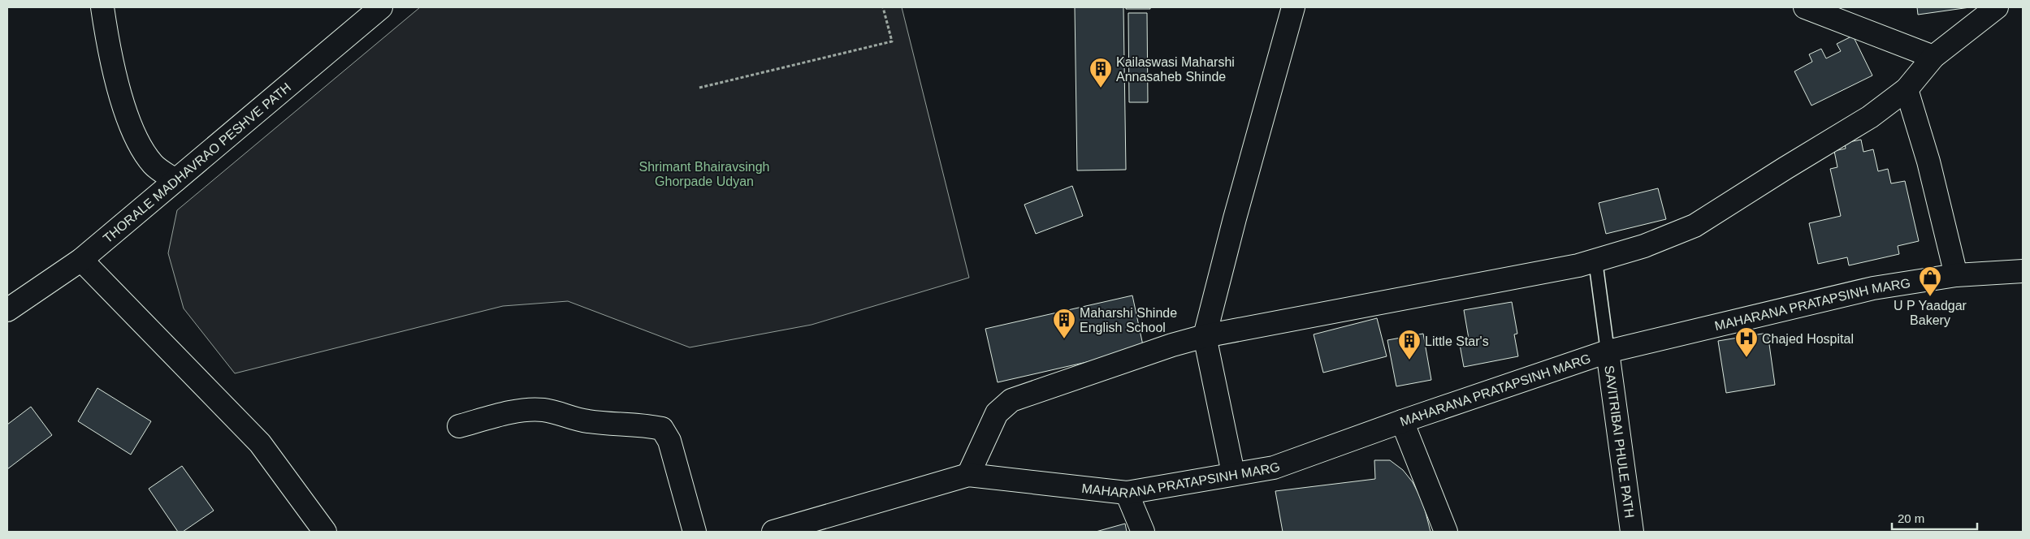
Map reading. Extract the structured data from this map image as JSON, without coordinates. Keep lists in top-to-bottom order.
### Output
{
  "streets": {
    "street": ["THORALE MADHAVRAO PESHVE PATH", "MAHARANA PRATAPSINH MARG", "SAVITRIBAI PHULE PATH"]
  },
  "crossings": [
    ["MAHARANA PRATAPSINH MARG", "SAVITRIBAI PHULE PATH"]
  ],
  "parks": ["Shrimant Bhairavsingh Ghorpade Udyan"],
  "places": {
    "building": ["Kailaswasi Maharshi Annasaheb Shinde", "Maharshi Shinde English School", "Little Star's"],
    "shop": ["U P Yaadgar Bakery"],
    "hospital": ["Chajed Hospital"]
  },
  "scale_bar": "20 m"
}
